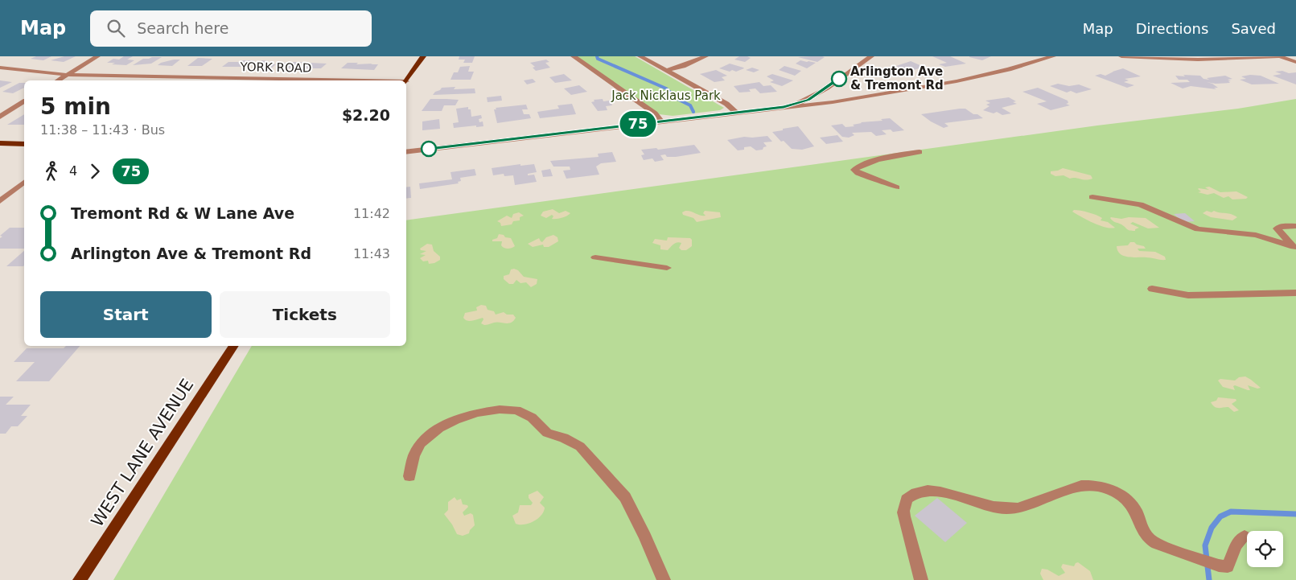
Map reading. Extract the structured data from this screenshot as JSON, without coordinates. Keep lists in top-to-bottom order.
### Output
{
  "streets": {
    "main road": ["WEST LANE AVENUE"],
    "street": ["YORK ROAD"]
  },
  "parks": ["Jack Nicklaus Park"],
  "places": ["Arlington Ave & Tremont Rd"],
  "lines": ["bus line 75"],
  "page": {
    "header": "Map",
    "search": "Search here",
    "nav": ["Map", "Directions", "Saved"],
    "on_map": "75",
    "heading": ["5 min", "11:38 – 11:43 · Bus", "$2.20"],
    "legs": ["4", "75"],
    "list": [
      {
        "name": "Tremont Rd & W Lane Ave",
        "value": "11:42"
      },
      {
        "name": "Arlington Ave & Tremont Rd",
        "value": "11:43"
      }
    ],
    "buttons": ["Start", "Tickets"]
  }
}
